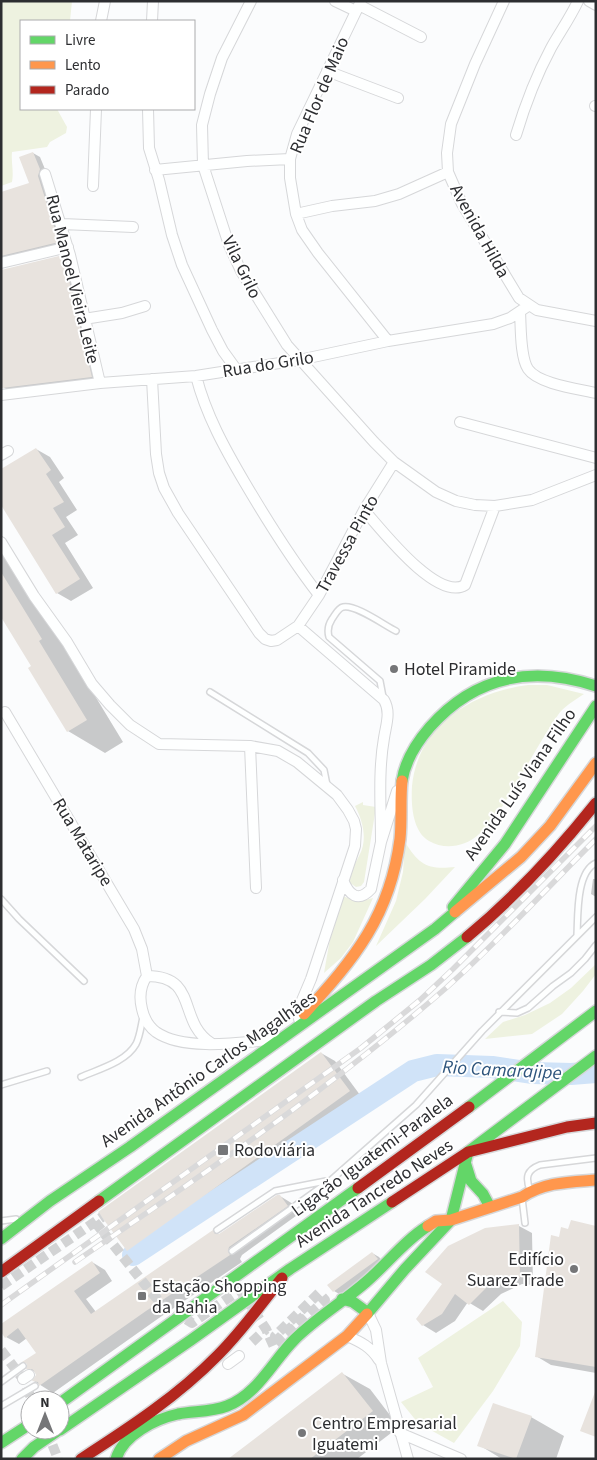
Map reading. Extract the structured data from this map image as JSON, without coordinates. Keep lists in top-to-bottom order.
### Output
{
  "streets": {
    "main road": [
      "Avenida Luís Viana Filho",
      "Avenida Antônio Carlos Magalhães",
      "Ligação Iguatemi-Paralela",
      "Avenida Tancredo Neves"
    ],
    "street": [
      "Rua Flor de Maio",
      "Avenida Hilda",
      "Vila Grilo",
      "Rua Manoel Vieira Leite",
      "Rua do Grilo",
      "Travessa Pinto",
      "Rua Mataripe"
    ]
  },
  "crossings": [
    ["Rua Flor de Maio", "Rua do Grilo"],
    ["Avenida Hilda", "Rua do Grilo"],
    ["Vila Grilo", "Rua do Grilo"],
    ["Vila Grilo", "Travessa Pinto"],
    ["Rua Manoel Vieira Leite", "Rua do Grilo"],
    ["Rua do Grilo", "Travessa Pinto"],
    ["Avenida Luís Viana Filho", "Avenida Antônio Carlos Magalhães"]
  ],
  "water": ["Rio Camarajipe"],
  "places": {
    "other": ["Hotel Piramide", "Edifício Suarez Trade", "Centro Empresarial Iguatemi"],
    "transit": ["Rodoviária", "Estação Shopping da Bahia"]
  },
  "legend": ["Livre", "Lento", "Parado"],
  "north": "top"
}
